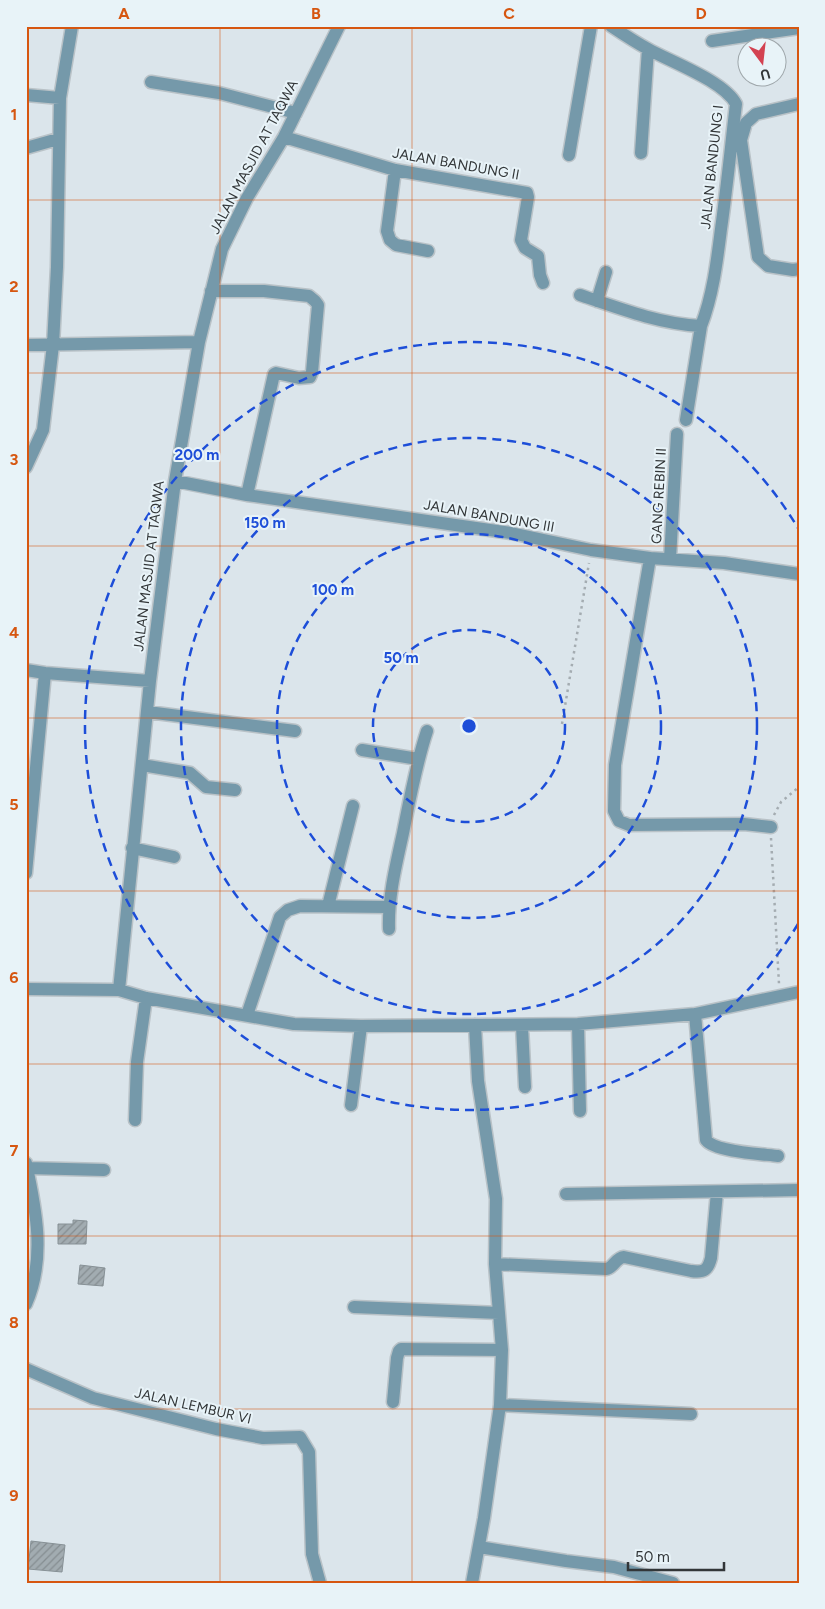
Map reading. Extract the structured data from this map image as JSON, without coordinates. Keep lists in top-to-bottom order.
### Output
{
  "streets": {
    "street": [
      "JALAN MASJID AT TAQWA",
      "JALAN BANDUNG II",
      "JALAN BANDUNG I",
      "GANG REBIN II",
      "JALAN BANDUNG III",
      "JALAN LEMBUR VI"
    ]
  },
  "crossings": [
    ["JALAN MASJID AT TAQWA", "JALAN BANDUNG II"],
    ["JALAN MASJID AT TAQWA", "JALAN BANDUNG III"],
    ["GANG REBIN II", "JALAN BANDUNG III"]
  ],
  "scale_bar": "50 m",
  "north": "bottom",
  "grid": {
    "columns": [
      "A",
      "B",
      "C",
      "D"
    ],
    "rows": [
      "1",
      "2",
      "3",
      "4",
      "5",
      "6",
      "7",
      "8",
      "9"
    ]
  },
  "rings": [
    "200 m",
    "150 m",
    "100 m",
    "50 m"
  ]
}
